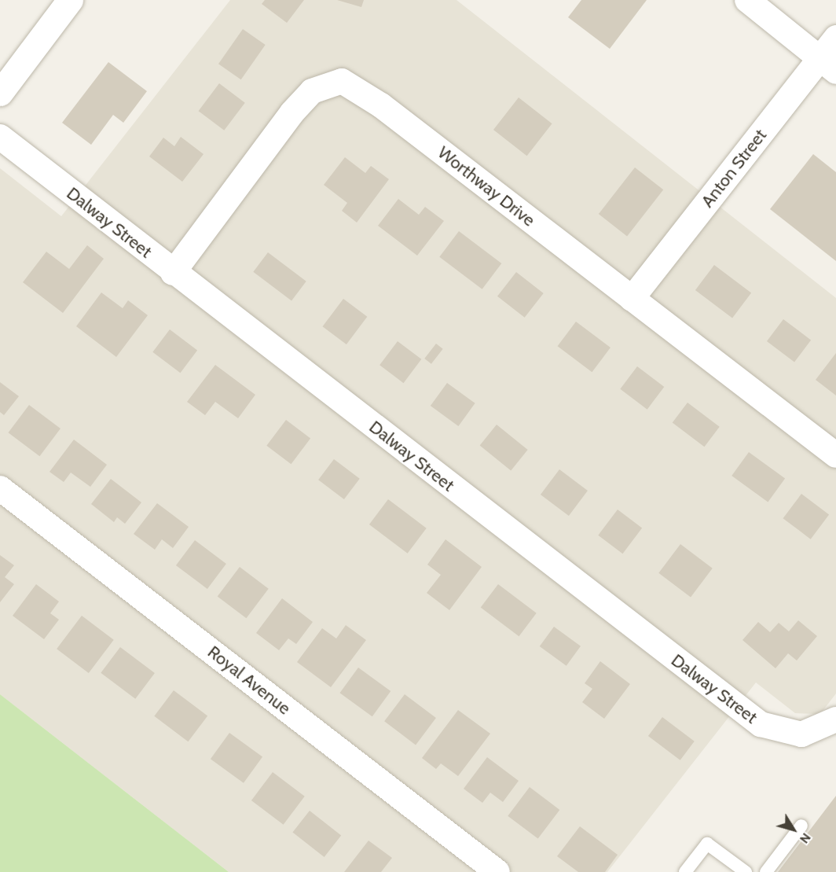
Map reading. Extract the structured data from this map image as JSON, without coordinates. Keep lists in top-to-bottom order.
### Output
{
  "streets": {
    "street": [
      "Anton Street",
      "Worthway Drive",
      "Dalway Street",
      "Royal Avenue"
    ]
  },
  "crossings": [
    ["Anton Street", "Worthway Drive"],
    ["Worthway Drive", "Dalway Street"]
  ],
  "north": "bottom right"
}
